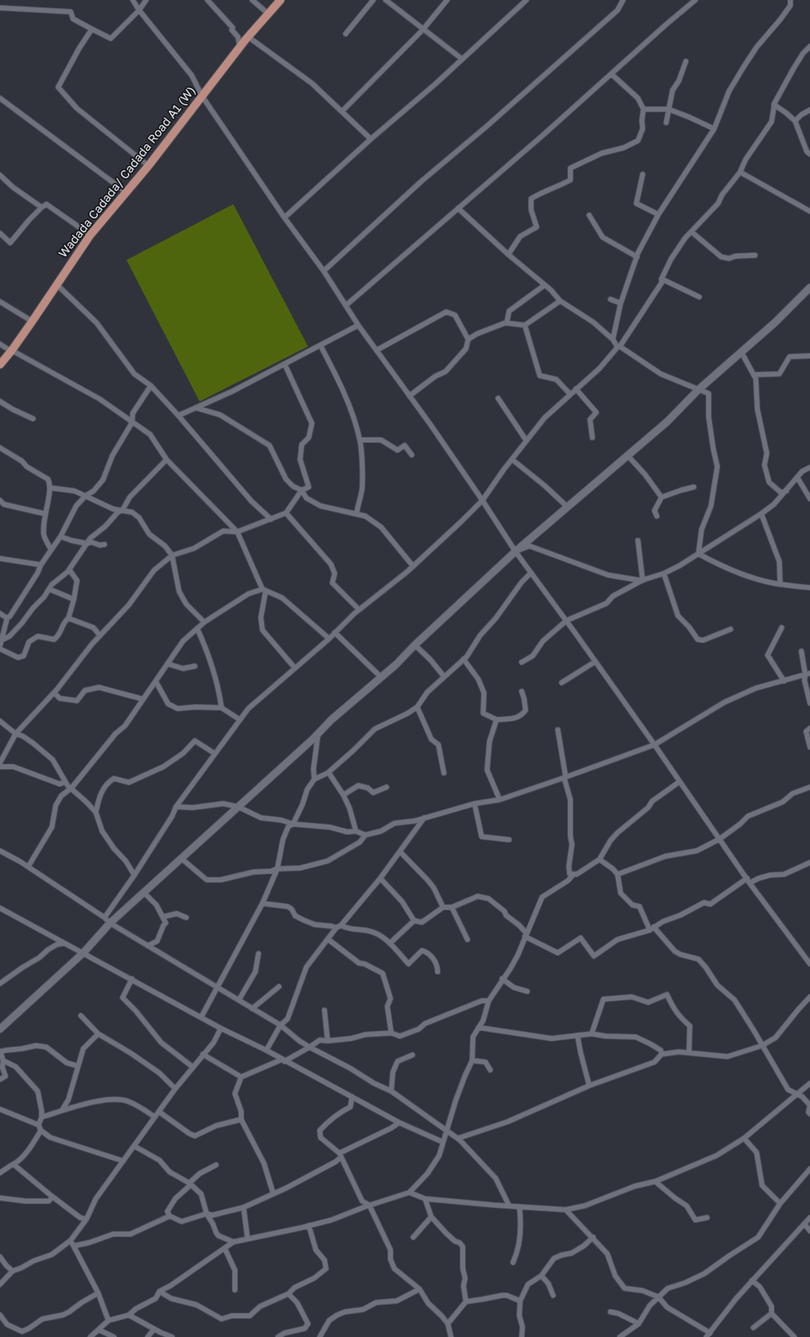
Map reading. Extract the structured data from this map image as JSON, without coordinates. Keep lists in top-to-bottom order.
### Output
{
  "streets": {
    "main road": ["Wadada Cadada/ Cadada Road A1 (W)"]
  }
}
